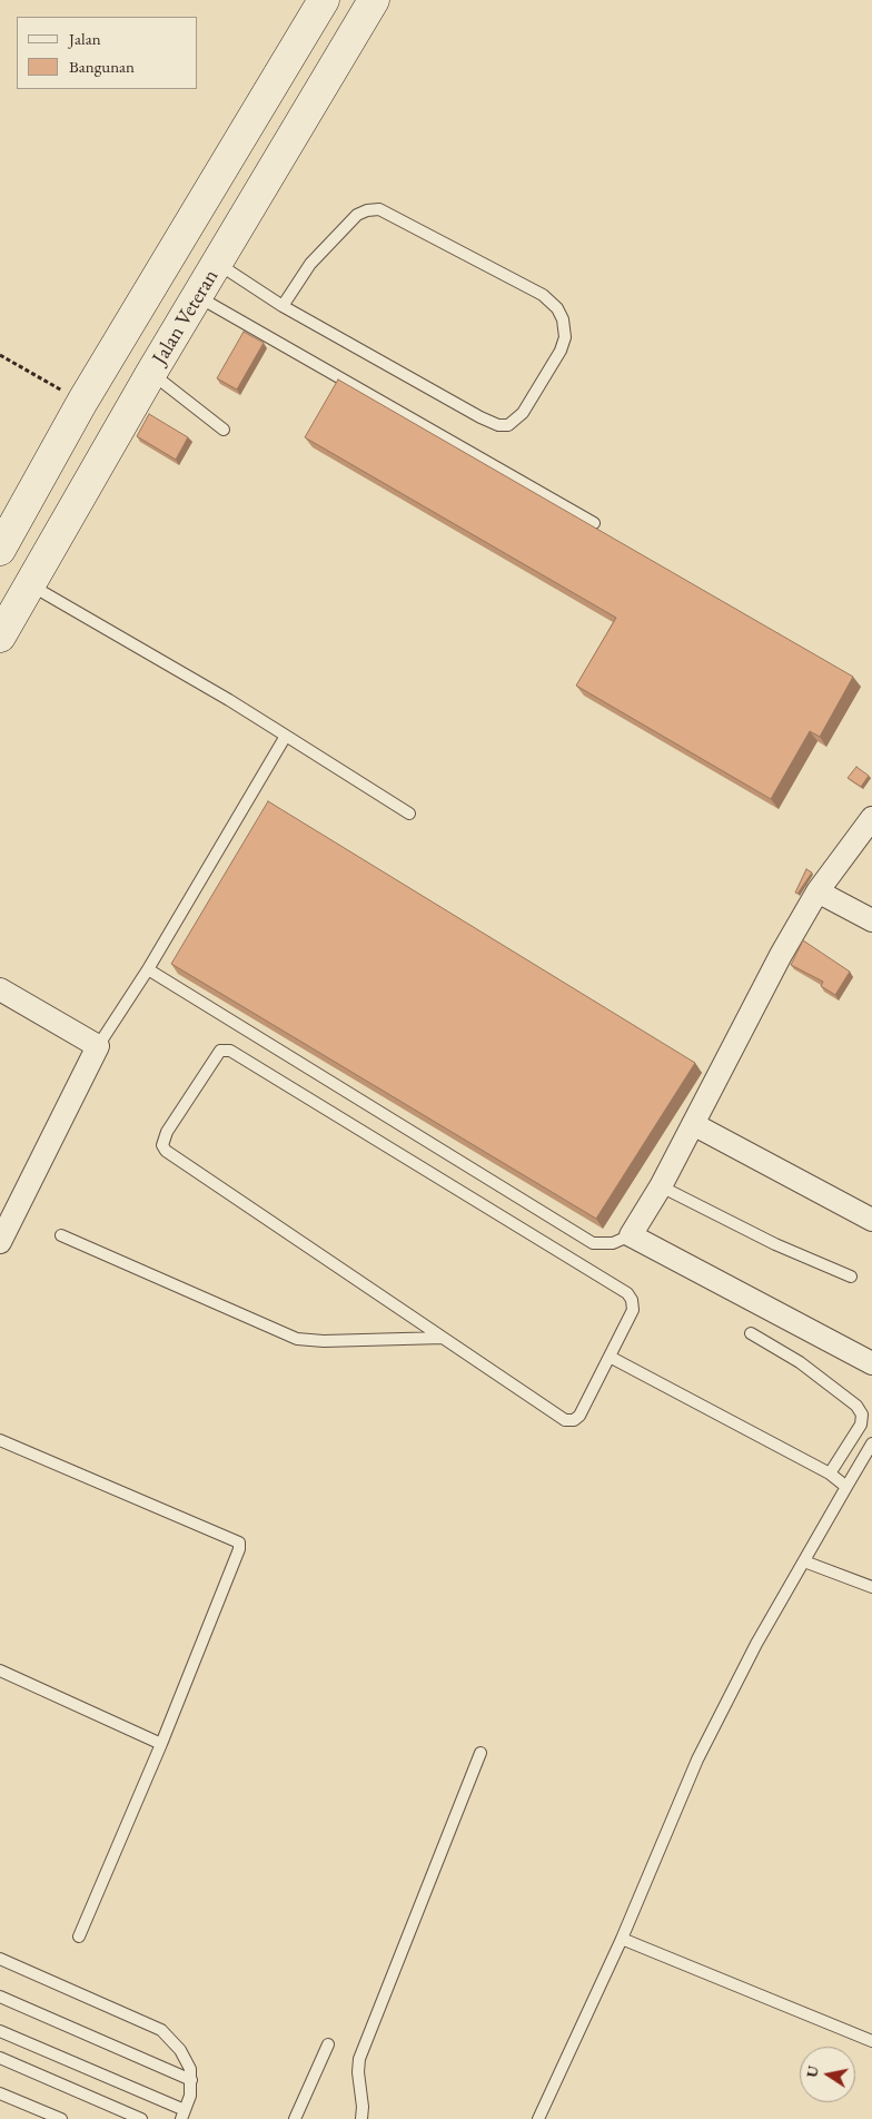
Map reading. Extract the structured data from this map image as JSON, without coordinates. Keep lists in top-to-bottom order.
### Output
{
  "streets": {
    "main road": ["Jalan Veteran"]
  },
  "legend": ["Jalan", "Bangunan"],
  "north": "left"
}
